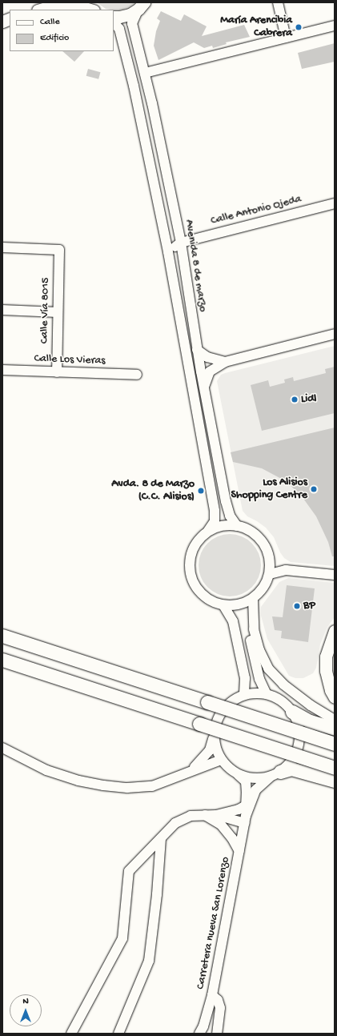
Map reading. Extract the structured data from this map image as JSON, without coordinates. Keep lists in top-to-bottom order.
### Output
{
  "streets": {
    "street": [
      "Calle Antonio Ojeda",
      "Avenida 8 de marzo",
      "Calle Vía 8015",
      "Calle Los Vieras",
      "Carretera nueva San Lorenzo"
    ]
  },
  "crossings": [
    ["Calle Antonio Ojeda", "Avenida 8 de marzo"],
    ["Calle Vía 8015", "Calle Los Vieras"]
  ],
  "places": [
    "María Arencibia Cabrera",
    "Lidl",
    "Los Alisios Shopping Centre",
    "Avda. 8 de Marzo (C.C. Alisios)",
    "BP"
  ],
  "legend": ["Calle", "Edificio"],
  "north": "top"
}
